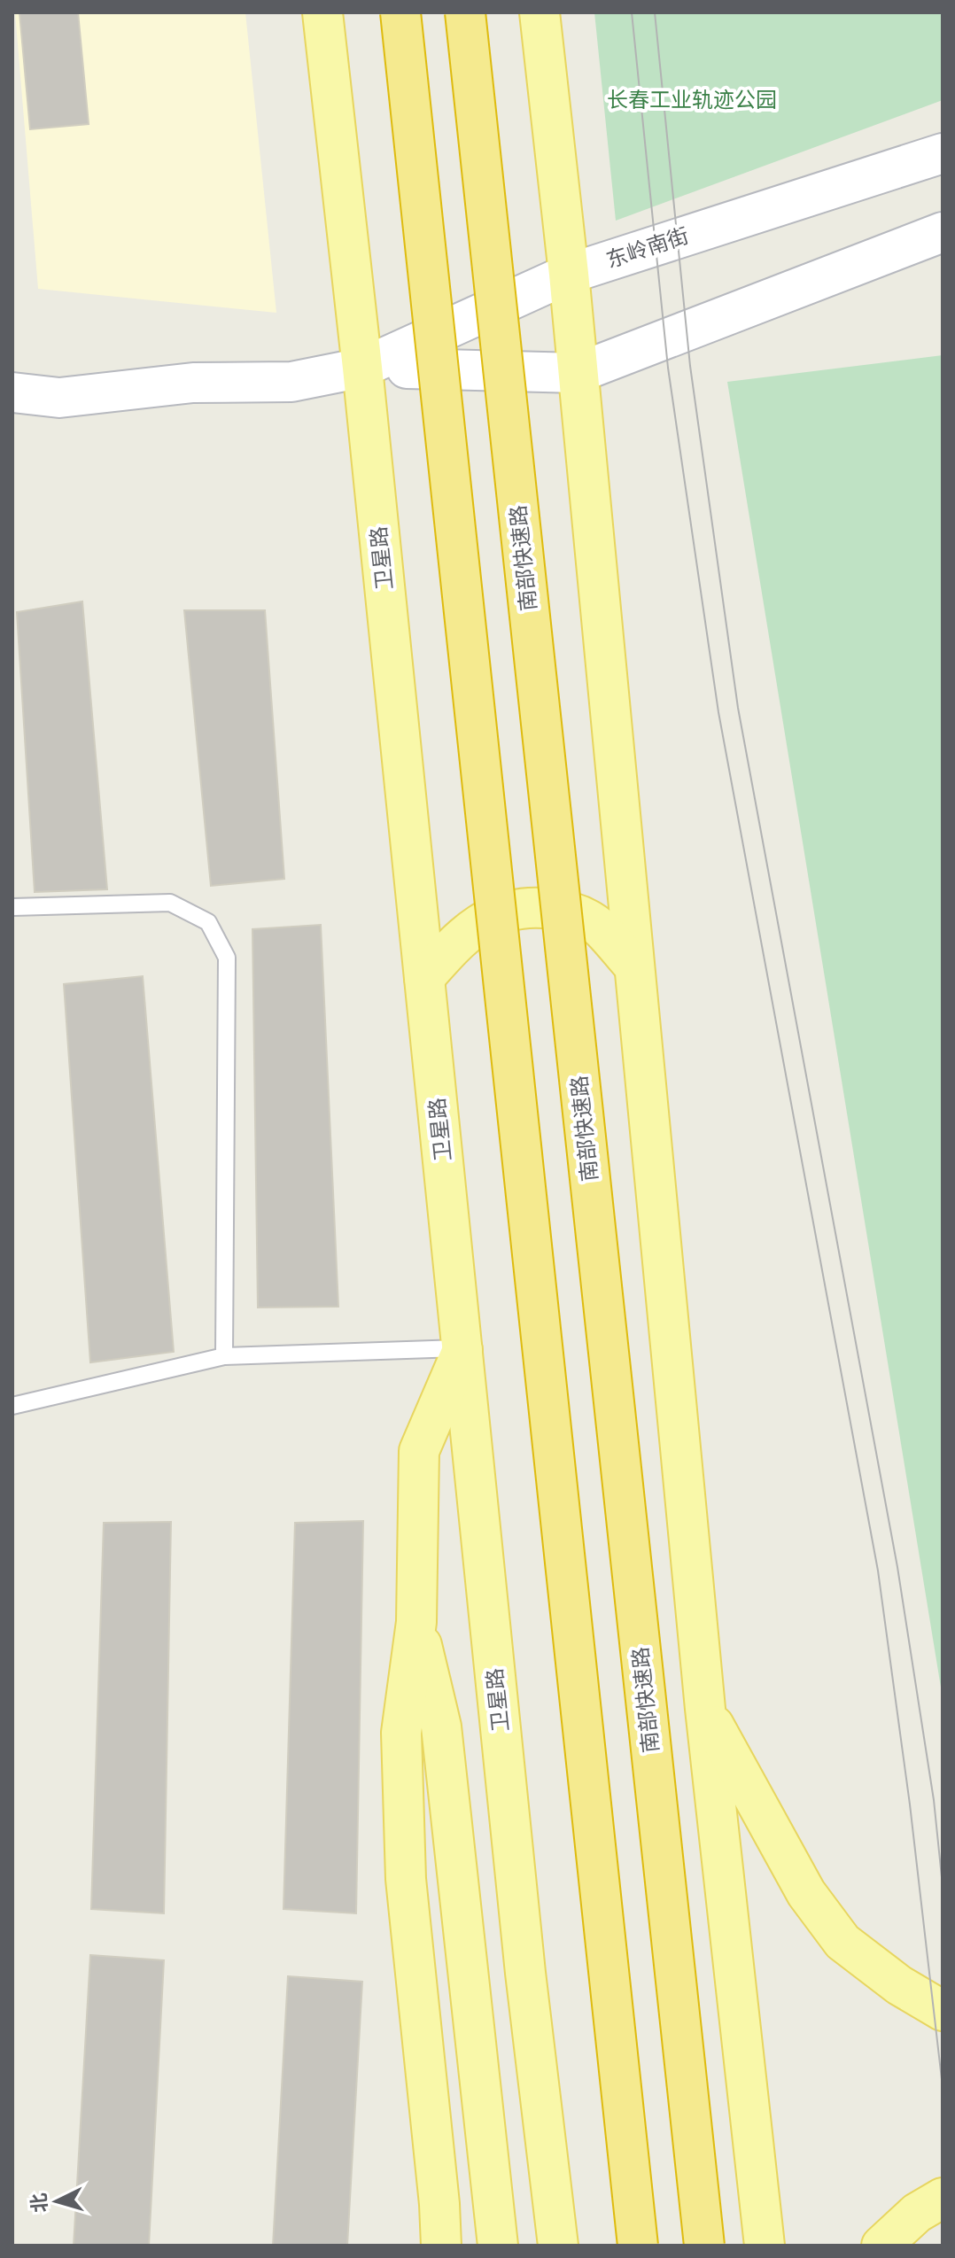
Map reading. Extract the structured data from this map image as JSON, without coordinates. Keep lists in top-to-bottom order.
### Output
{
  "streets": {
    "highway": ["南部快速路"],
    "main road": ["东岭南街", "卫星路"]
  },
  "crossings": [
    ["东岭南街", "卫星路"]
  ],
  "parks": ["长春工业轨迹公园"],
  "north": "left"
}
